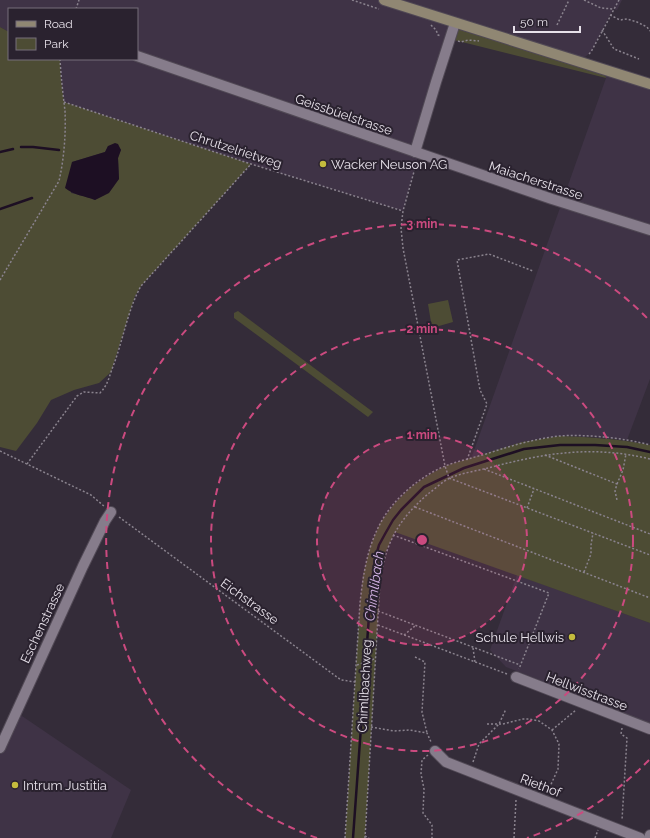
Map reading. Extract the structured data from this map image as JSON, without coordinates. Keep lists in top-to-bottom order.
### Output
{
  "streets": {
    "street": [
      "Geissbüelstrasse",
      "Maiacherstrasse",
      "Eschenstrasse",
      "Hellwisstrasse",
      "Riethof"
    ],
    "path": ["Chrutzelrietweg", "Eichstrasse", "Chimlibachweg"]
  },
  "crossings": [
    ["Geissbüelstrasse", "Maiacherstrasse"],
    ["Eichstrasse", "Eschenstrasse"]
  ],
  "water": ["Chimlibach"],
  "places": ["Wacker Neuson AG", "Schule Hellwis", "Intrum Justitia"],
  "legend": ["Road", "Park"],
  "scale_bar": "50 m",
  "rings": ["3 min", "2 min", "1 min"]
}
